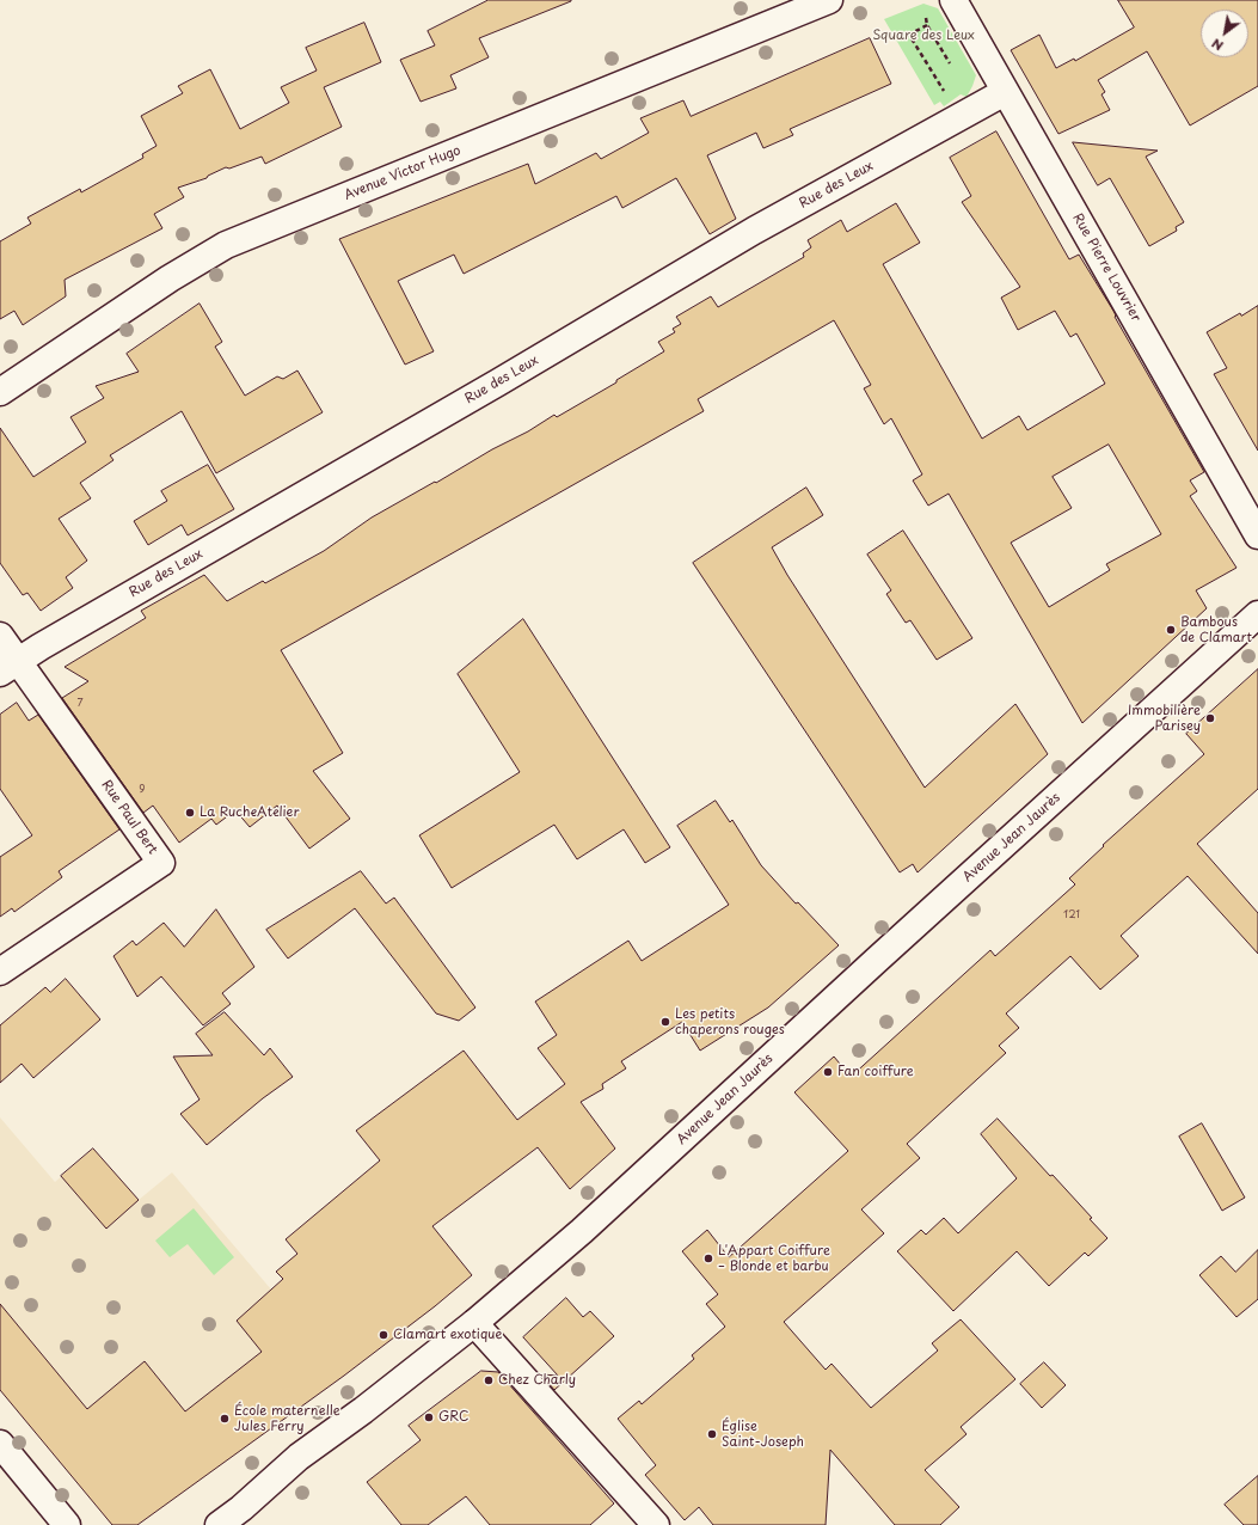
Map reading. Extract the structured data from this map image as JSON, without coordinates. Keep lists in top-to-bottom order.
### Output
{
  "streets": {
    "street": [
      "Avenue Victor Hugo",
      "Rue des Leux",
      "Rue Pierre Louvrier",
      "Rue Paul Bert",
      "Avenue Jean Jaurès"
    ]
  },
  "crossings": [
    ["Rue des Leux", "Rue Pierre Louvrier"],
    ["Rue des Leux", "Rue Paul Bert"]
  ],
  "parks": ["Square des Leux"],
  "places": [
    "Bambous de Clamart",
    "Immobilière Parisey",
    "La RucheAtelier",
    "Les petits chaperons rouges",
    "Fan coiffure",
    "L'Appart Coiffure – Blonde et barbu",
    "Clamart exotique",
    "Chez Charly",
    "GRC",
    "École maternelle Jules Ferry",
    "Église Saint-Joseph"
  ],
  "house_numbers": ["7", "9", "121"],
  "north": "bottom left"
}
